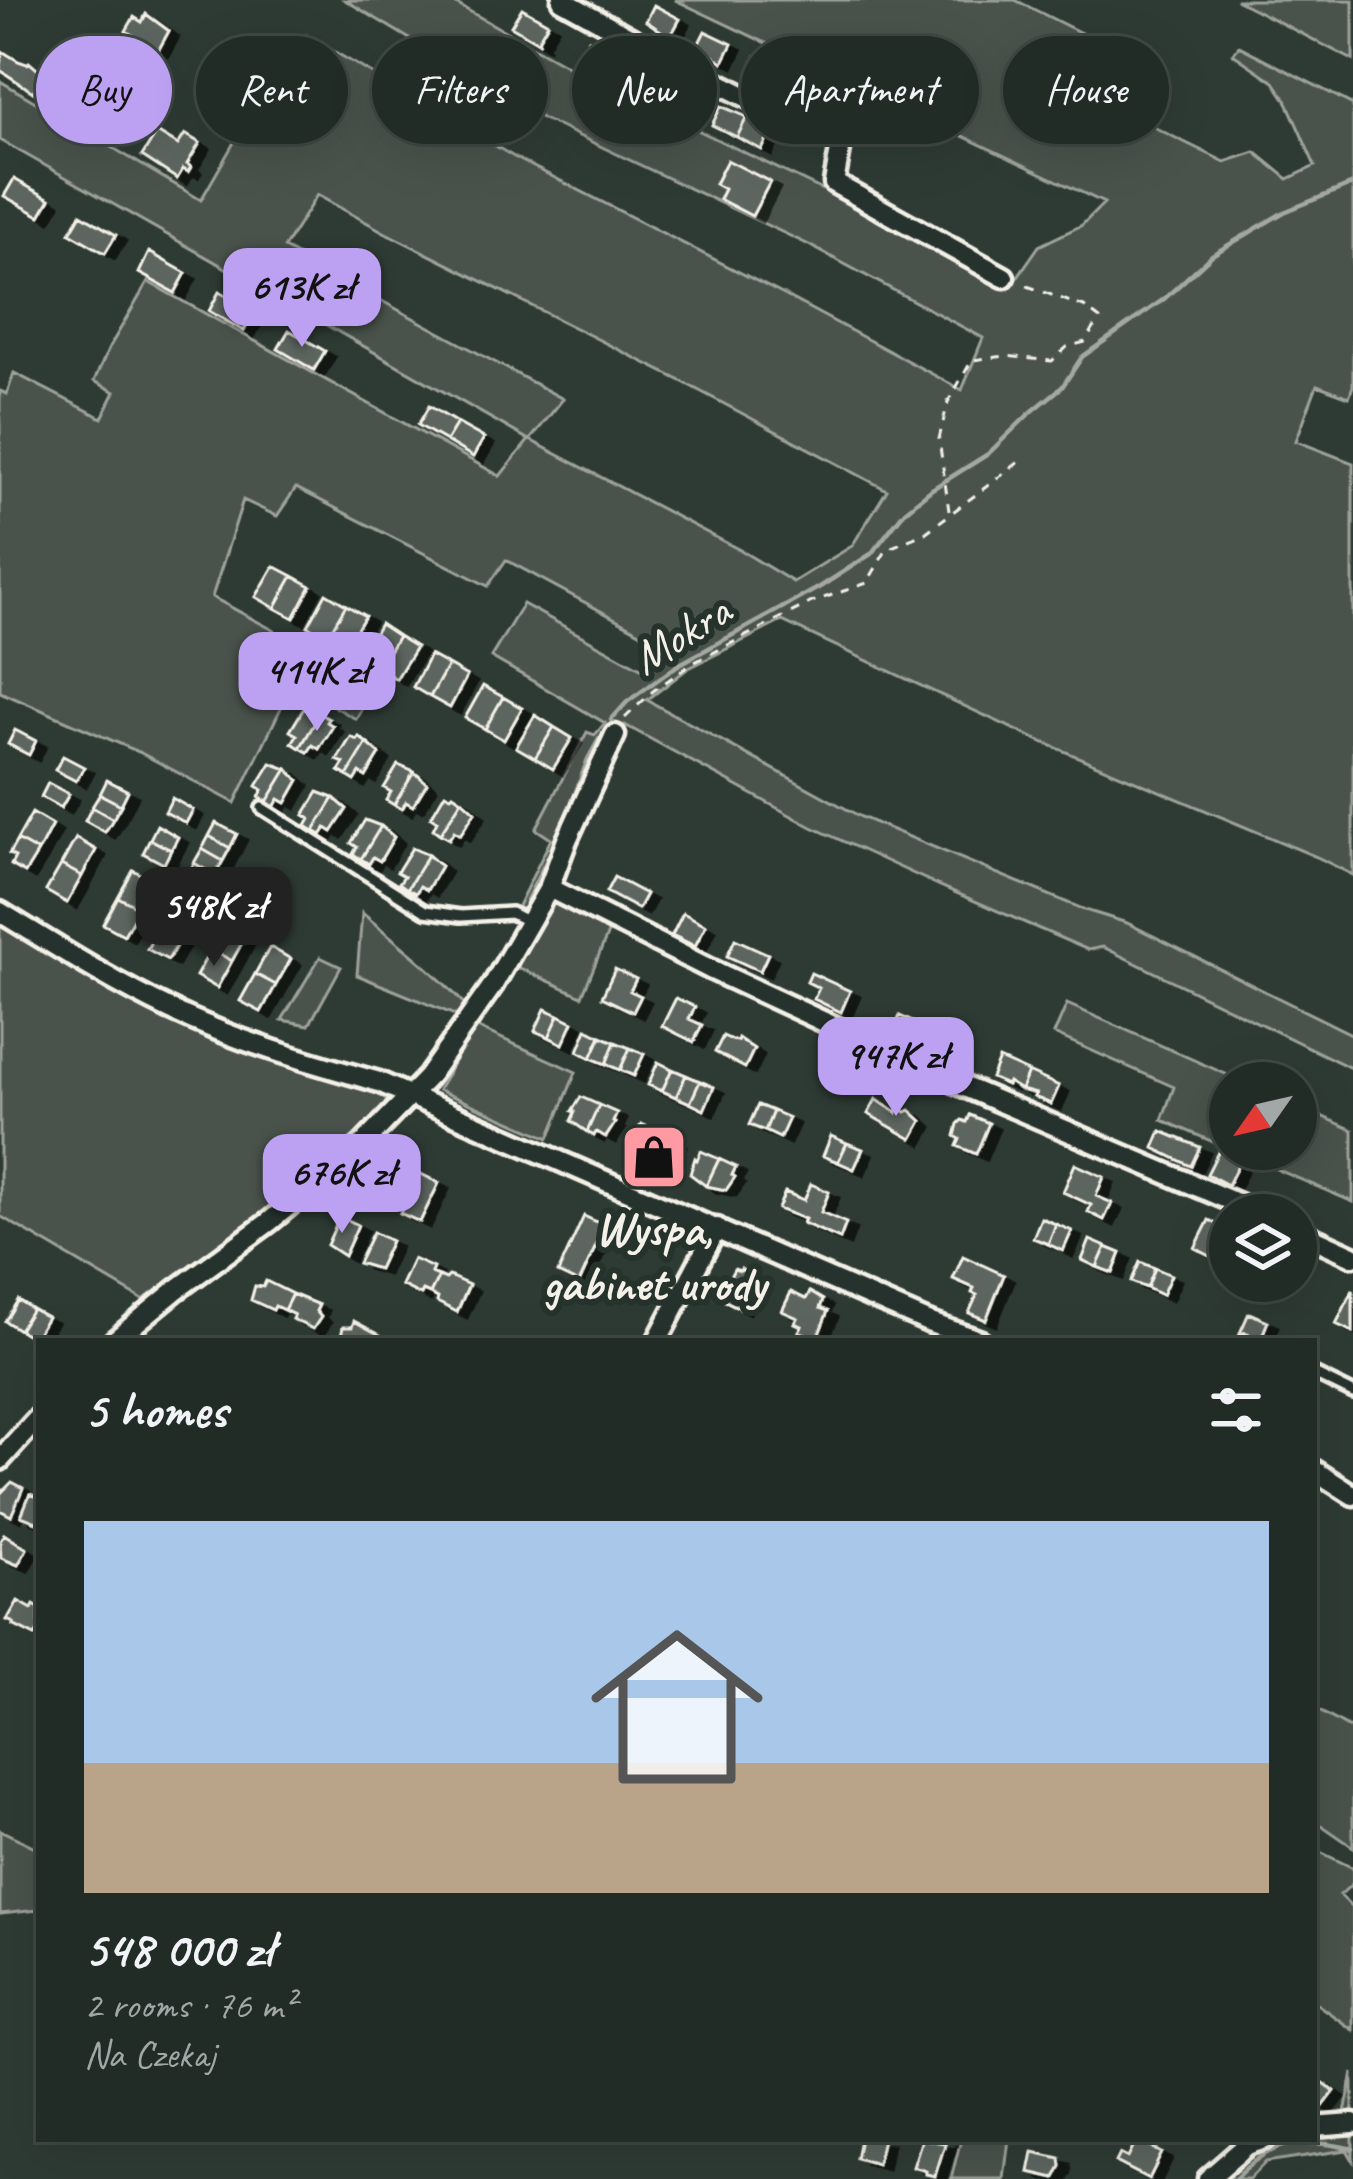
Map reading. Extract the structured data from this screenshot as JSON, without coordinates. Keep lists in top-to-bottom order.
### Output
{
  "streets": {
    "street": ["Mokra"]
  },
  "places": {
    "shop": ["Wyspa, gabinet urody"]
  },
  "north": "bottom left",
  "page": {
    "chip": [
      "Buy",
      "Rent",
      "Filters",
      "New",
      "Apartment",
      "House"
    ],
    "price": [
      "613K zł",
      "414K zł",
      "548K zł",
      "947K zł",
      "676K zł"
    ],
    "heading": "5 homes",
    "list": [
      {
        "name": "548 000 zł",
        "note": "2 rooms · 76 m² · Na Czekaj"
      }
    ]
  }
}
